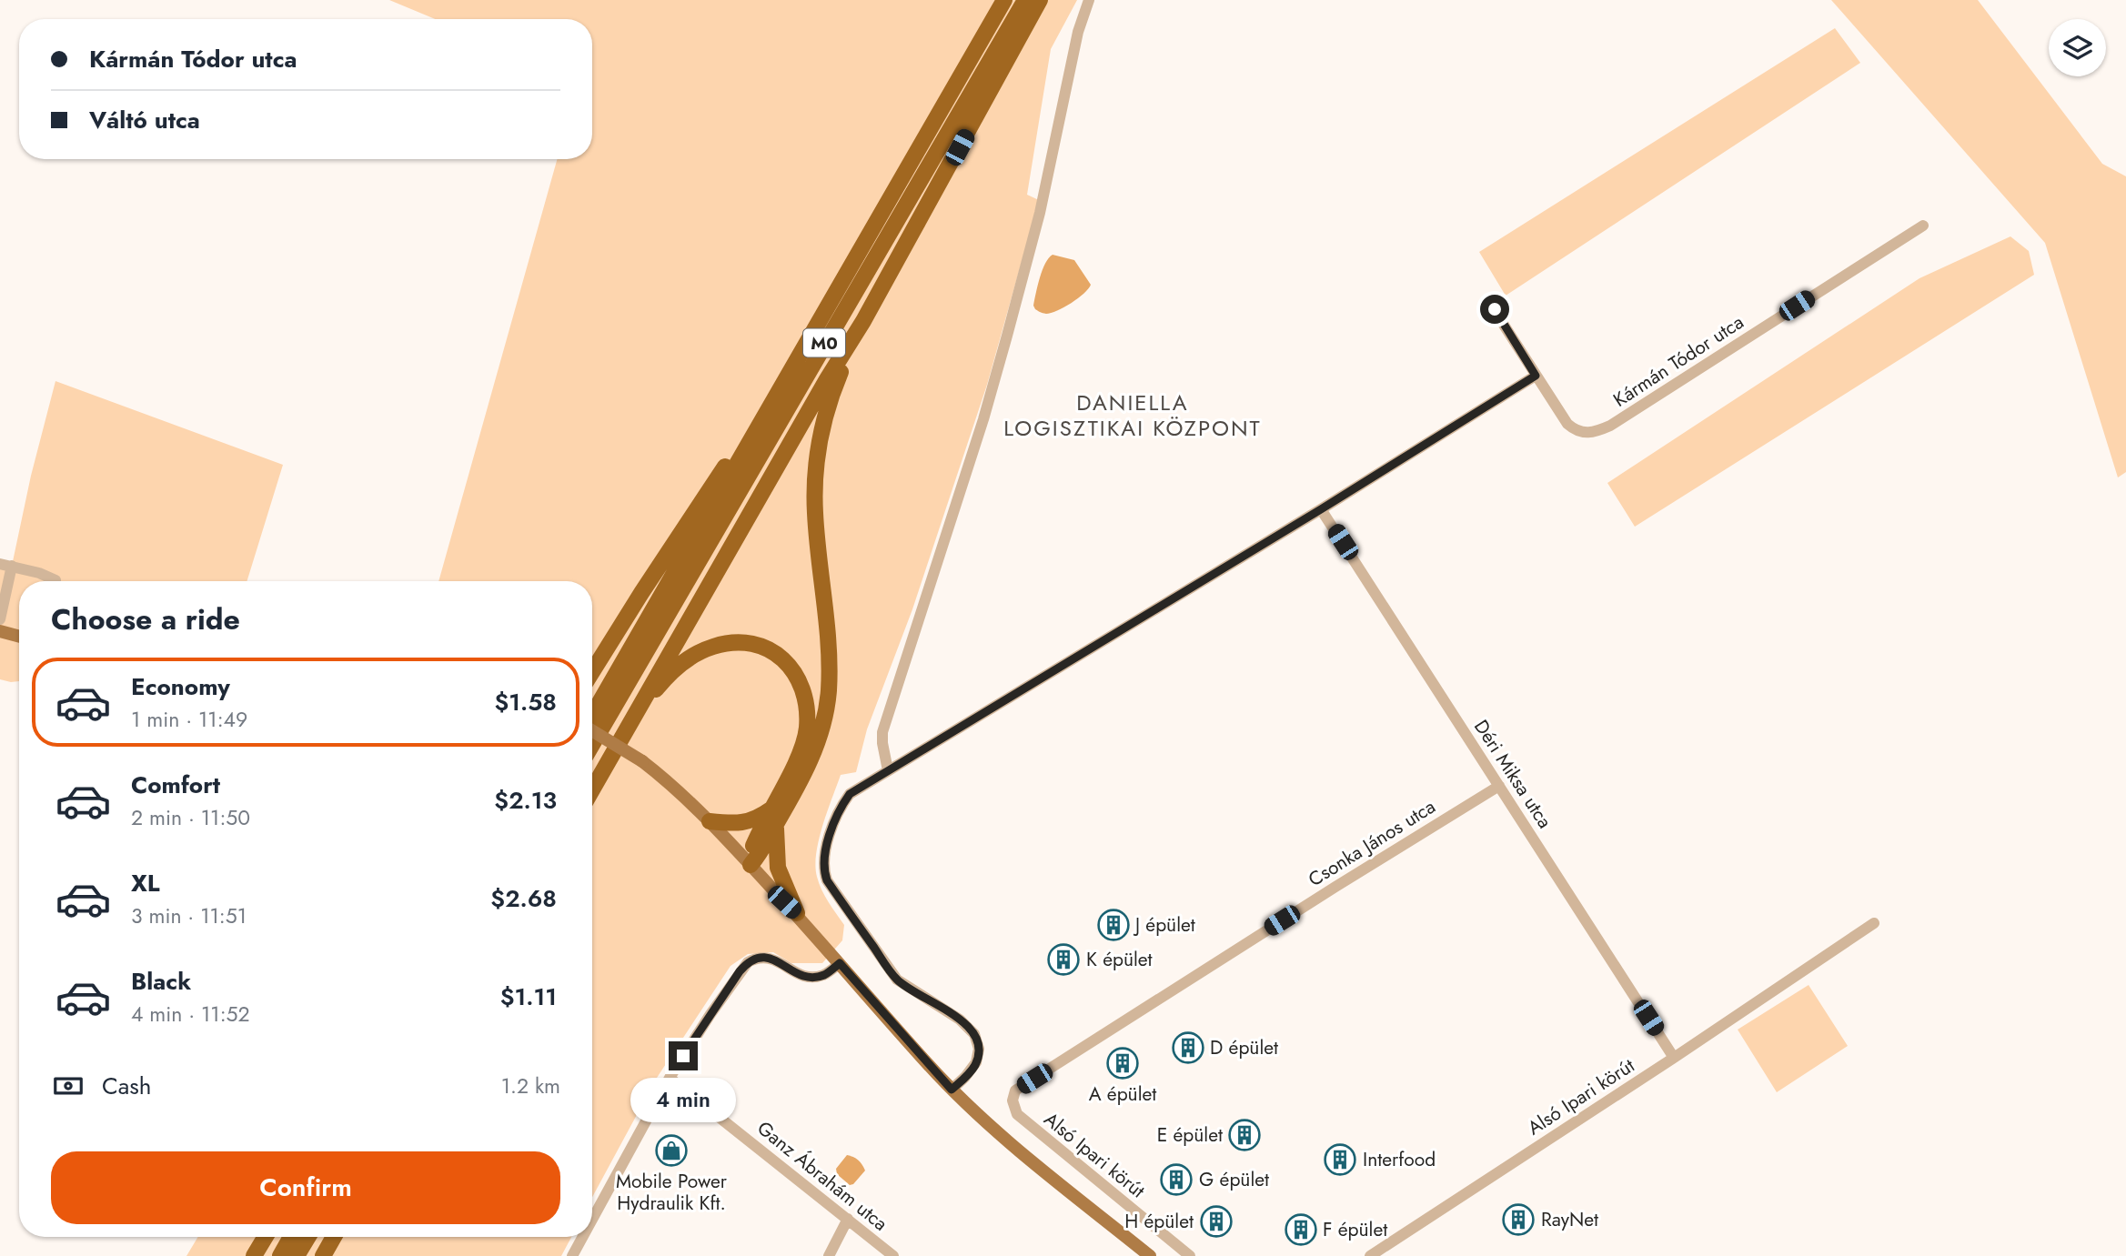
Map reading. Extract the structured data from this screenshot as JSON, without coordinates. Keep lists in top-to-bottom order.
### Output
{
  "streets": {
    "highway": ["M0"],
    "street": [
      "Kármán Tódor utca",
      "Déri Miksa utca",
      "Csonka János utca",
      "Alsó Ipari körút",
      "Ganz Ábrahám utca"
    ]
  },
  "crossings": [
    ["Déri Miksa utca", "Csonka János utca"],
    ["Déri Miksa utca", "Alsó Ipari körút"],
    ["Csonka János utca", "Alsó Ipari körút"]
  ],
  "districts": ["DANIELLA LOGISZTIKAI KÖZPONT"],
  "places": {
    "building": [
      "J épület",
      "K épület",
      "D épület",
      "A épület",
      "E épület",
      "Interfood",
      "G épület",
      "RayNet",
      "H épület",
      "F épület"
    ],
    "shop": ["Mobile Power Hydraulik Kft."]
  },
  "page": {
    "banner": ["Kármán Tódor utca", "Váltó utca"],
    "heading": "Choose a ride",
    "list": [
      {
        "name": "Economy",
        "note": "1 min · 11:49",
        "value": "$1.58"
      },
      {
        "name": "Comfort",
        "note": "2 min · 11:50",
        "value": "$2.13"
      },
      {
        "name": "XL",
        "note": "3 min · 11:51",
        "value": "$2.68"
      },
      {
        "name": "Black",
        "note": "4 min · 11:52",
        "value": "$1.11"
      }
    ],
    "pay": ["Cash", "1.2 km"],
    "bubble": "4 min",
    "buttons": "Confirm"
  }
}
